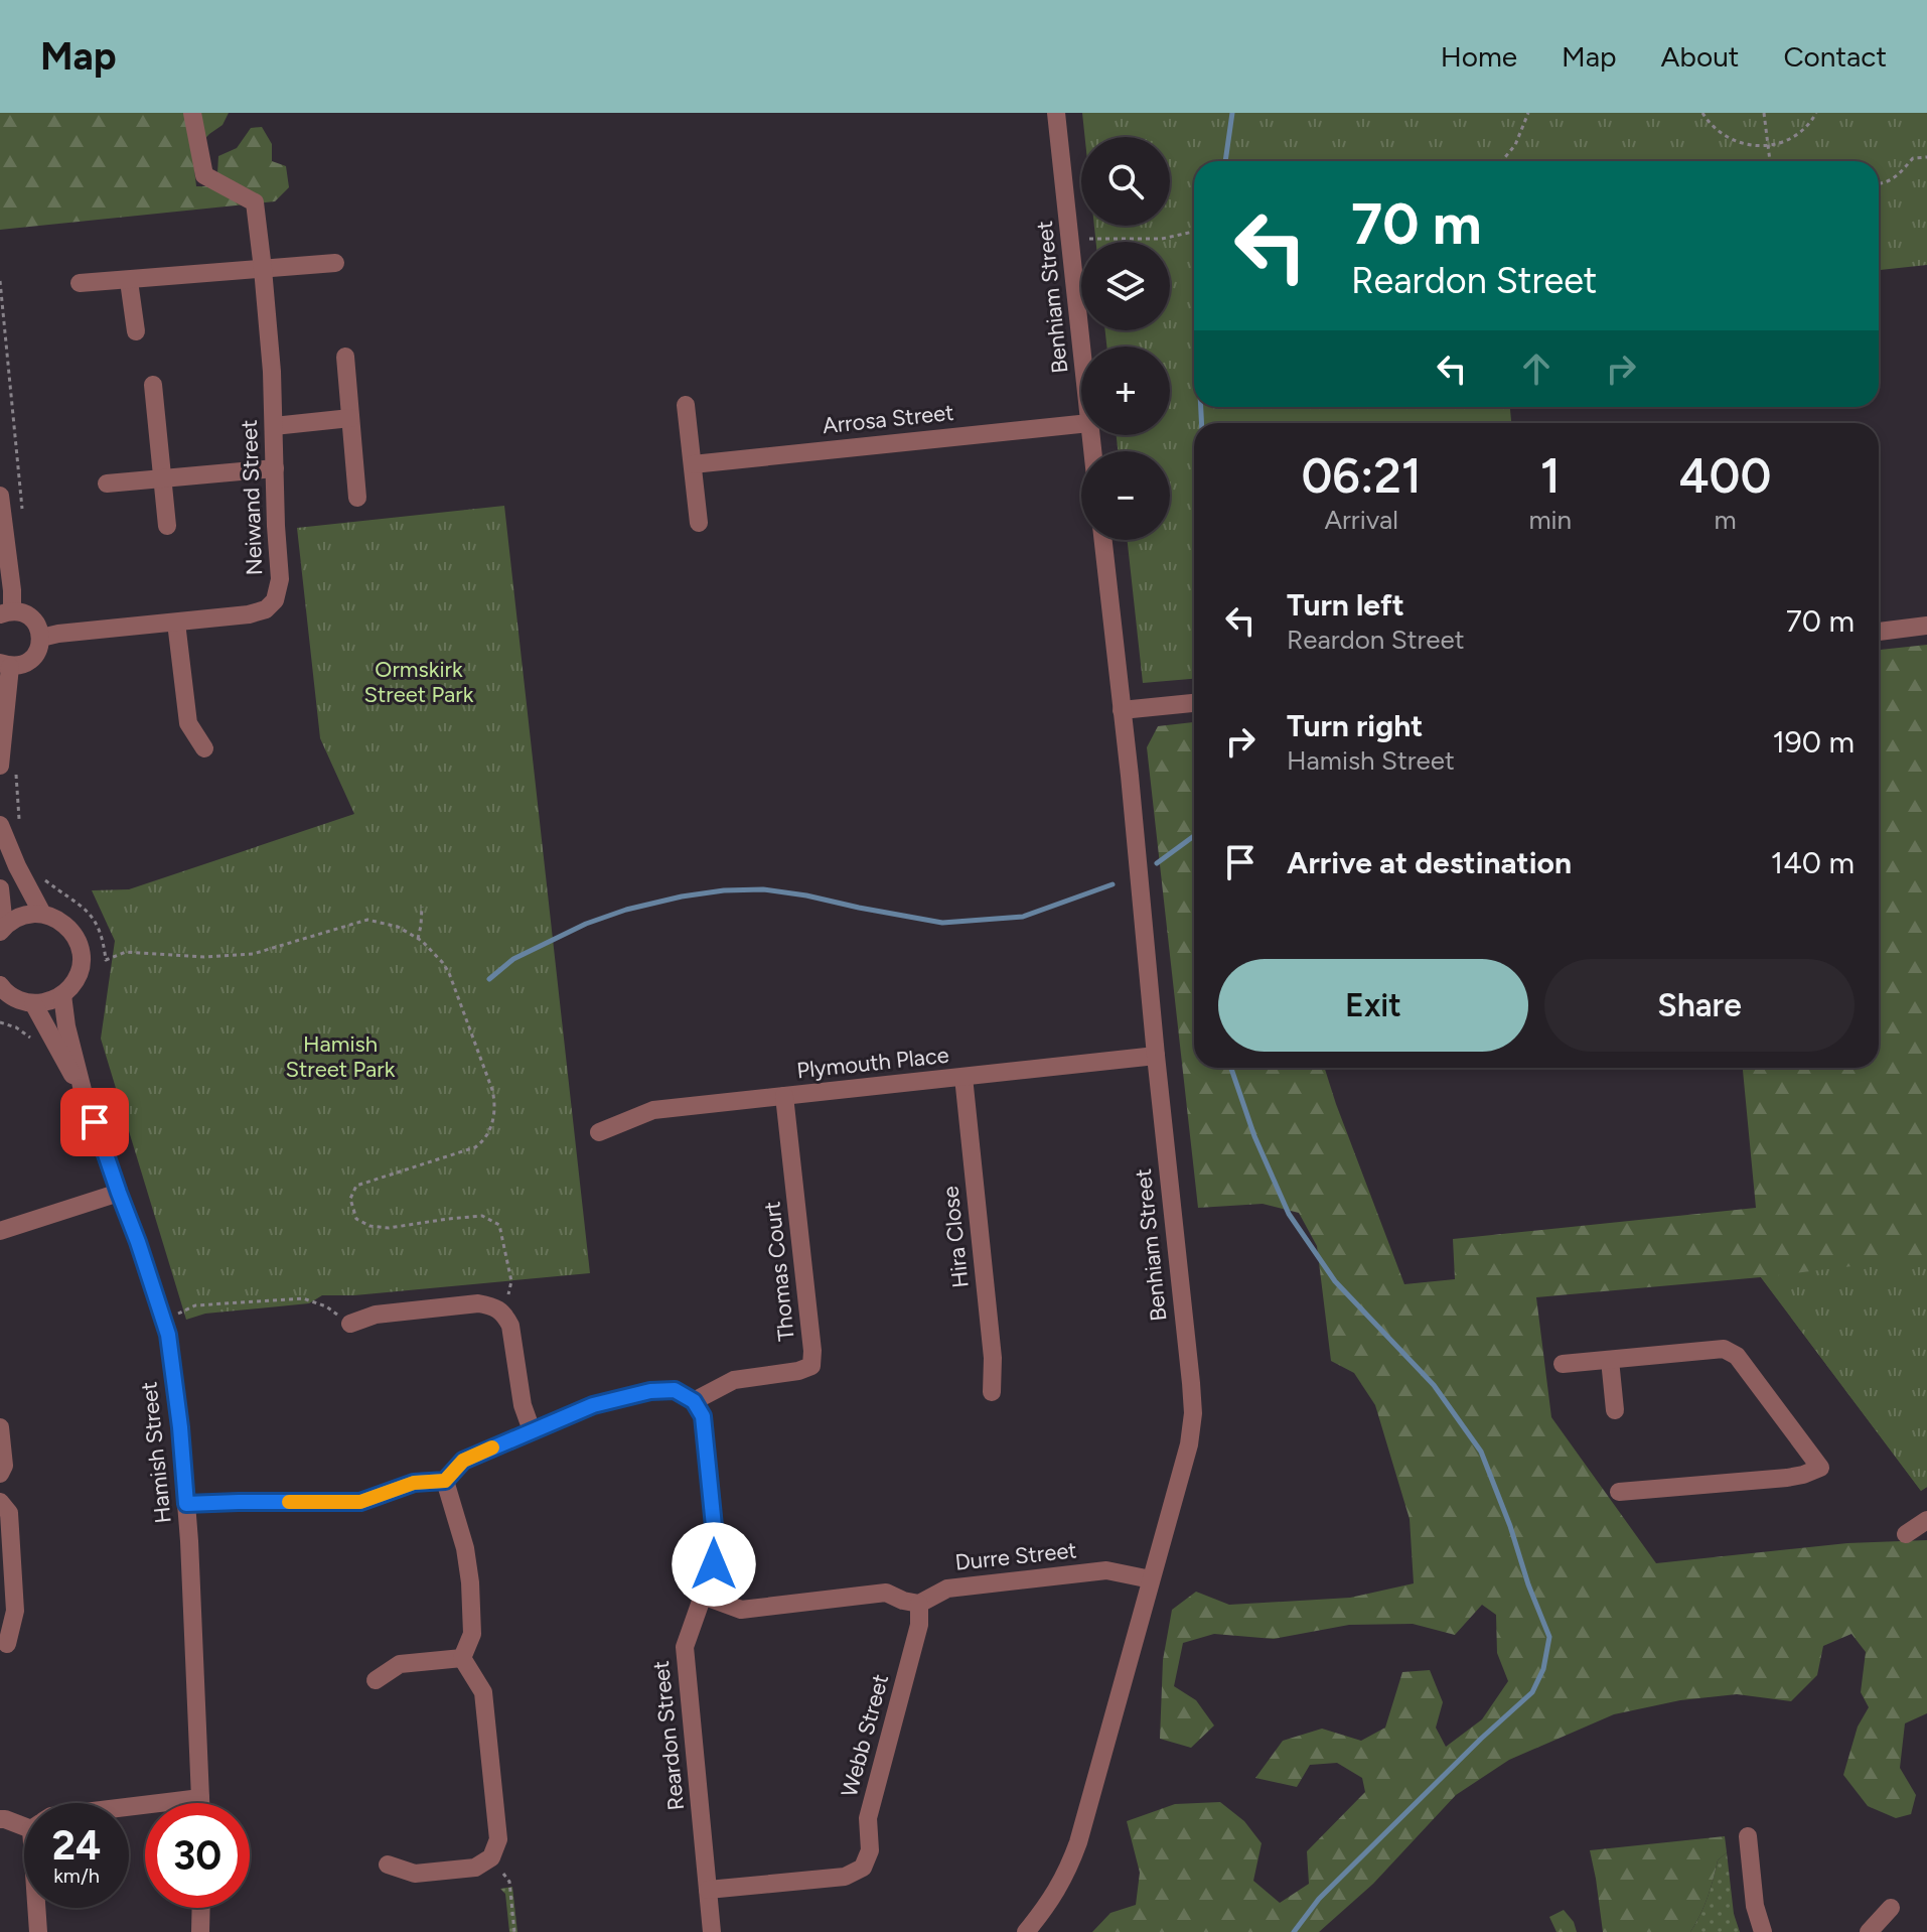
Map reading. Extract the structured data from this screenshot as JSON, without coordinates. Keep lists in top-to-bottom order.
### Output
{
  "streets": {
    "street": [
      "Benhiam Street",
      "Arrosa Street",
      "Neiwand Street",
      "Plymouth Place",
      "Hira Close",
      "Thomas Court",
      "Hamish Street",
      "Durre Street",
      "Reardon Street",
      "Webb Street"
    ]
  },
  "crossings": [
    ["Benhiam Street", "Plymouth Place"],
    ["Benhiam Street", "Durre Street"],
    ["Plymouth Place", "Hira Close"],
    ["Plymouth Place", "Thomas Court"],
    ["Thomas Court", "Reardon Street"],
    ["Durre Street", "Webb Street"],
    ["Reardon Street", "Webb Street"]
  ],
  "parks": ["Ormskirk Street Park", "Hamish Street Park"],
  "page": {
    "header": "Map",
    "nav": [
      "Home",
      "Map",
      "About",
      "Contact"
    ],
    "map_buttons": ["+", "−"],
    "turn": ["70 m", "Reardon Street"],
    "eta": [
      "06:21",
      "Arrival",
      "1",
      "min",
      "400",
      "m"
    ],
    "list": [
      {
        "name": "Turn left",
        "note": "Reardon Street",
        "value": "70 m"
      },
      {
        "name": "Turn right",
        "note": "Hamish Street",
        "value": "190 m"
      },
      {
        "name": "Arrive at destination",
        "value": "140 m"
      }
    ],
    "buttons": ["Exit", "Share"],
    "speed": "24 km/h",
    "limit": "30"
  }
}
